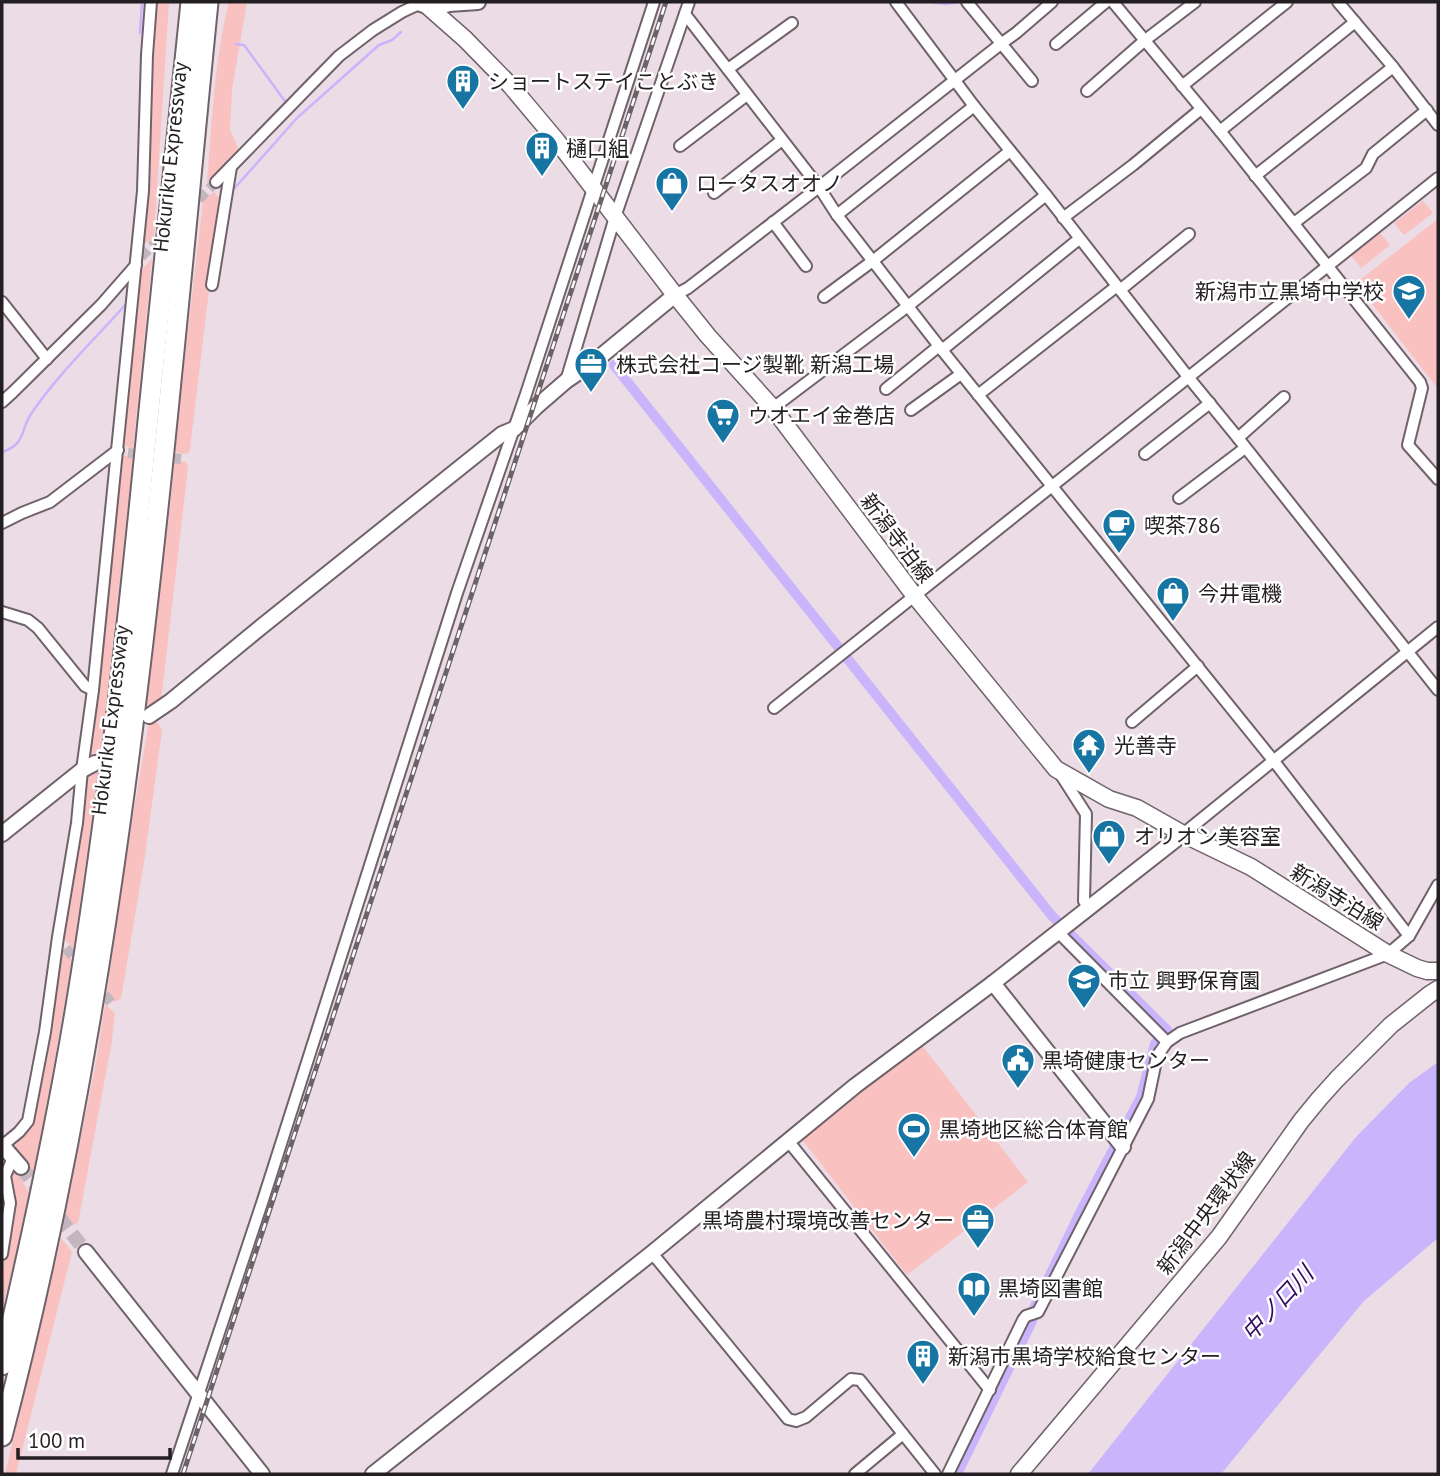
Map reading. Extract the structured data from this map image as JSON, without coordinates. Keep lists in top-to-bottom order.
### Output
{
  "streets": {
    "highway": ["Hokuriku Expressway"],
    "main road": ["新潟寺泊線", "新潟中央環状線"]
  },
  "water": ["中ノ口川"],
  "places": {
    "building": ["ショートステイことぶき", "樋口組", "新潟市黒埼学校給食センター"],
    "shop": ["ロータスオオノ", "今井電機", "オリオン美容室"],
    "school or university": ["新潟市立黒埼中学校", "市立 興野保育園"],
    "office": ["株式会社コージ製靴 新潟工場", "黒埼農村環境改善センター"],
    "supermarket": ["ウオエイ金巻店"],
    "cafe": ["喫茶786"],
    "temple": ["光善寺"],
    "public building": ["黒埼健康センター"],
    "sports": ["黒埼地区総合体育館"],
    "library": ["黒埼図書館"]
  },
  "scale_bar": "100 m"
}
